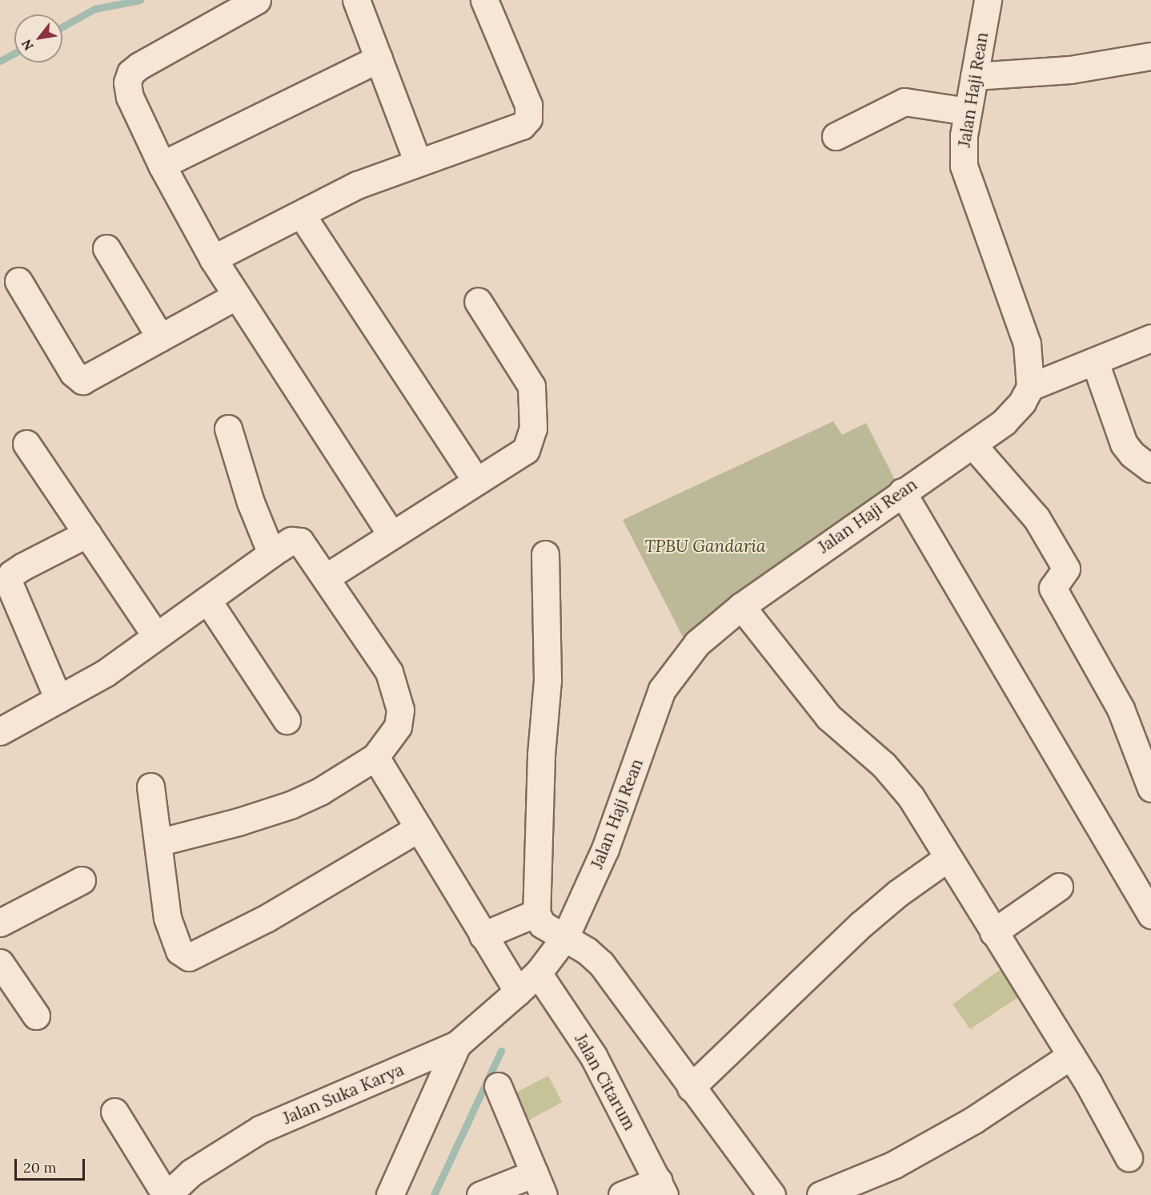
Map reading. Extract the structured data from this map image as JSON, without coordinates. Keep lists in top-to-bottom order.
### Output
{
  "streets": {
    "street": ["Jalan Haji Rean", "Jalan Citarum", "Jalan Suka Karya"]
  },
  "crossings": [
    ["Jalan Haji Rean", "Jalan Citarum"],
    ["Jalan Haji Rean", "Jalan Suka Karya"]
  ],
  "parks": ["TPBU Gandaria"],
  "scale_bar": "20 m",
  "north": "bottom left"
}
